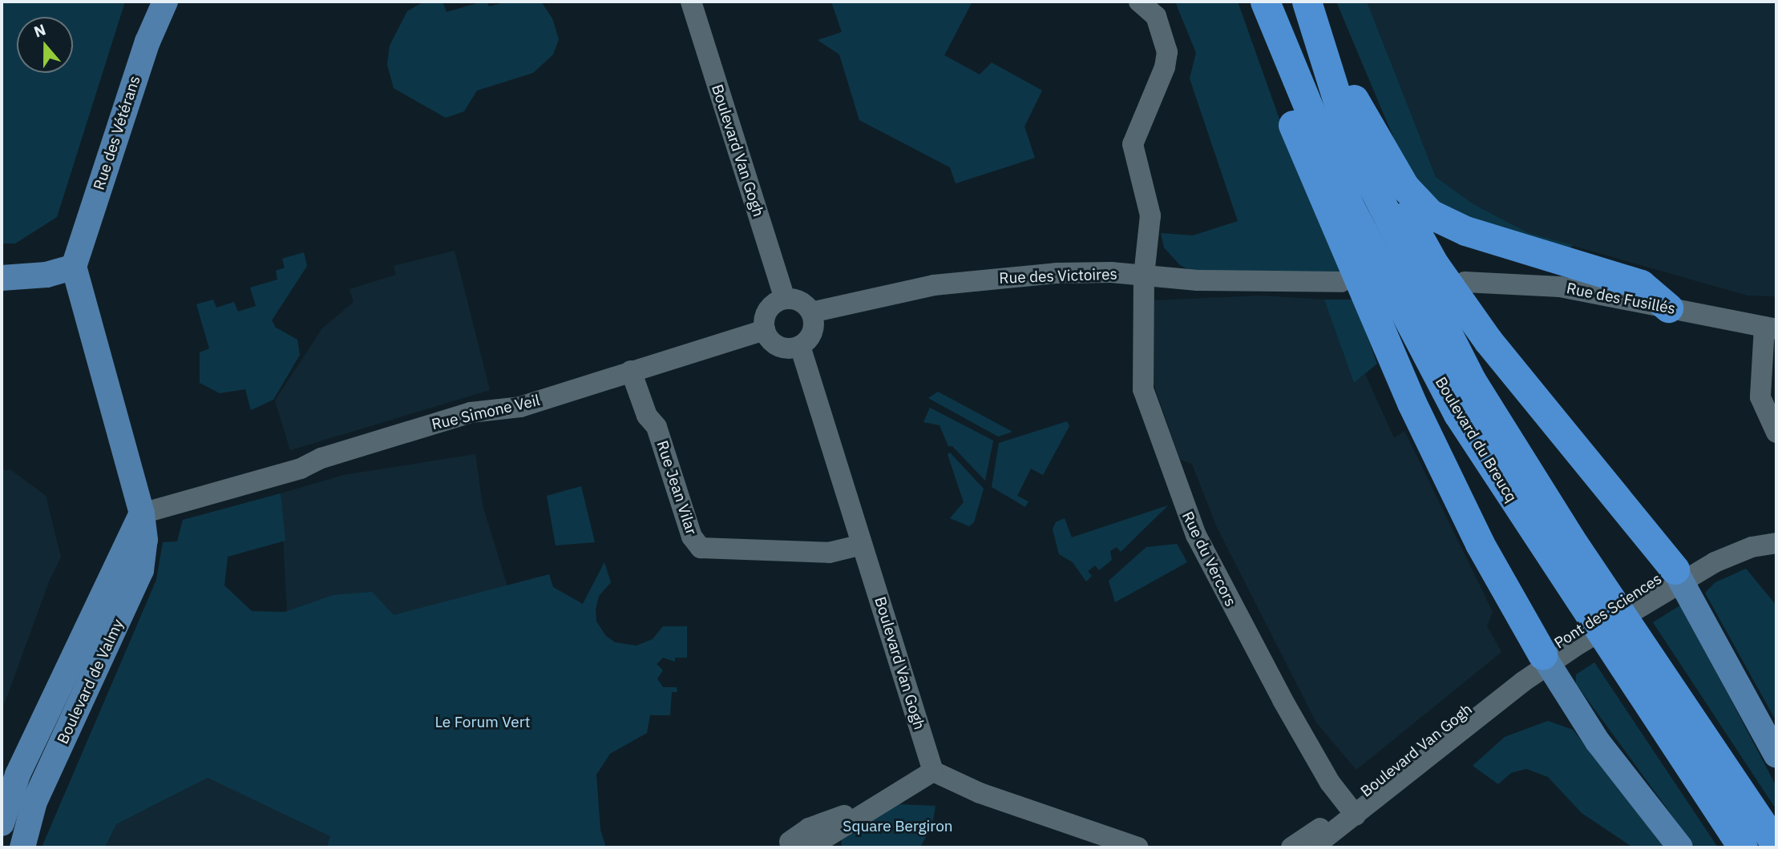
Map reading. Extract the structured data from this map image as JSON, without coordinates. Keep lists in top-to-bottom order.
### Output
{
  "streets": {
    "highway": ["Boulevard du Breucq"],
    "main road": ["Rue des Vétérans", "Boulevard de Valmy"],
    "street": [
      "Boulevard Van Gogh",
      "Rue des Victoires",
      "Rue des Fusillés",
      "Rue Simone Veil",
      "Rue Jean Vilar",
      "Rue du Vercors",
      "Pont des Sciences"
    ]
  },
  "crossings": [
    ["Rue des Vétérans", "Boulevard de Valmy"],
    ["Boulevard Van Gogh", "Rue des Victoires"],
    ["Boulevard Van Gogh", "Rue Simone Veil"],
    ["Boulevard Van Gogh", "Rue Jean Vilar"],
    ["Boulevard Van Gogh", "Rue du Vercors"],
    ["Boulevard Van Gogh", "Pont des Sciences"],
    ["Rue des Victoires", "Rue Simone Veil"],
    ["Rue des Victoires", "Rue du Vercors"],
    ["Rue Simone Veil", "Rue Jean Vilar"],
    ["Rue Simone Veil", "Boulevard de Valmy"]
  ],
  "parks": ["Le Forum Vert", "Square Bergiron"],
  "north": "top"
}
